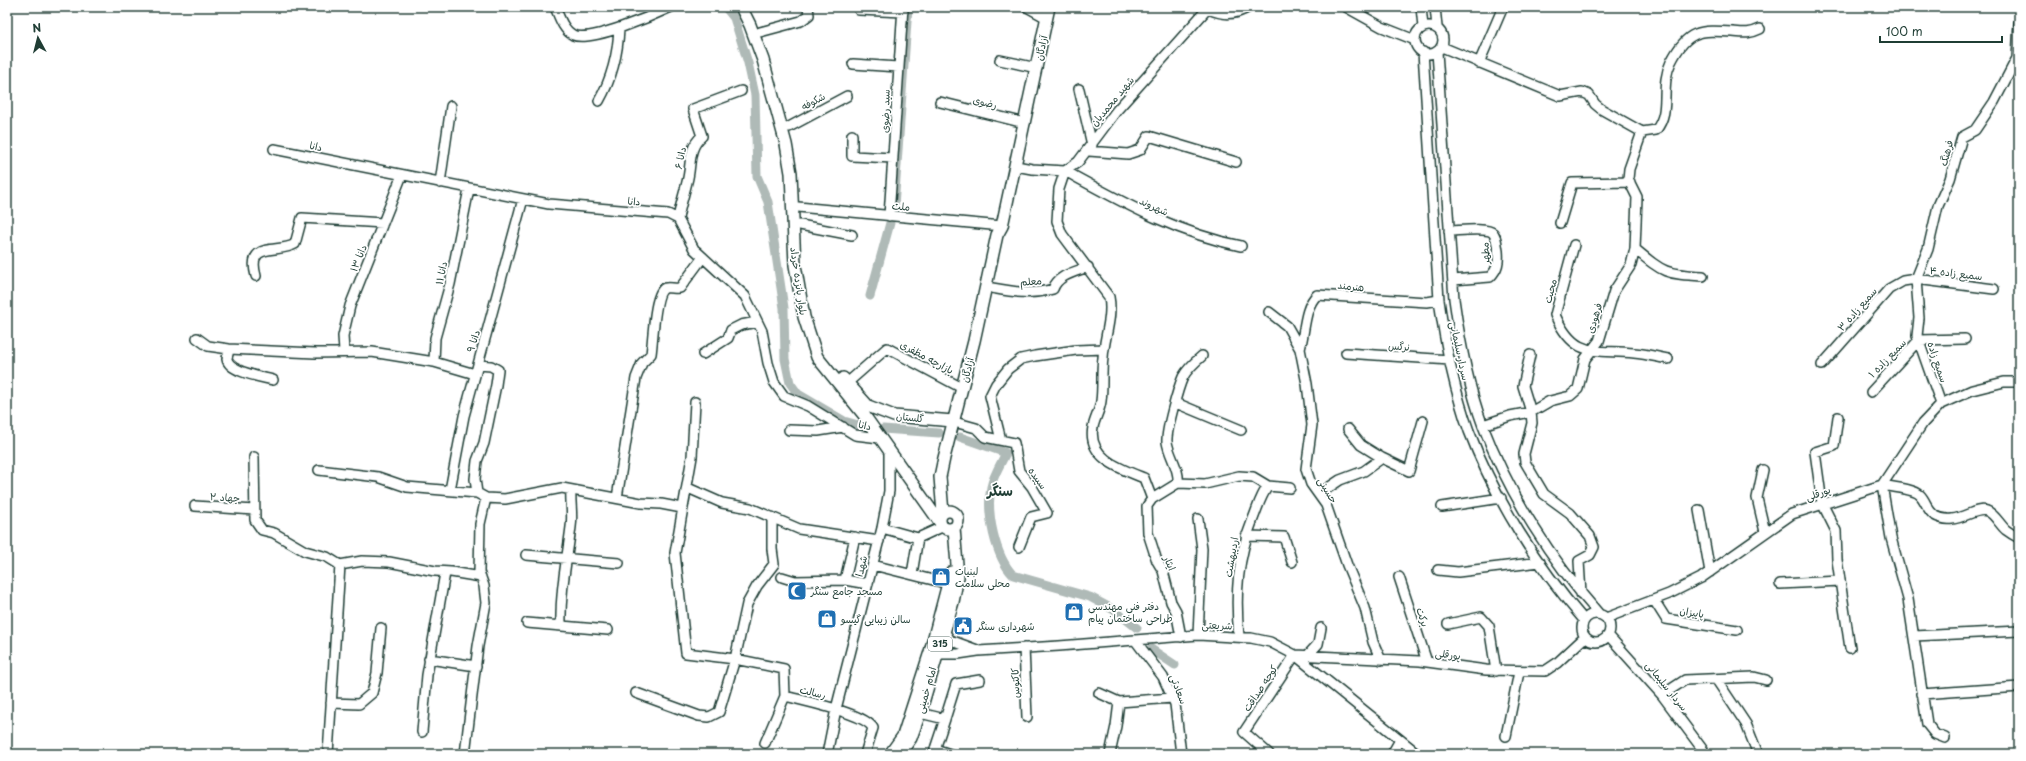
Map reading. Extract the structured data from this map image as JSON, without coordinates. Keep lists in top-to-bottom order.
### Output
{
  "streets": {
    "main road": [
      "آزادگان",
      "بلوار پانزده خرداد",
      "گلستان",
      "315",
      "امام خمینی"
    ],
    "street": [
      "شکوفه",
      "شهید محمدیان",
      "رضوی",
      "سید رضوی",
      "دانا",
      "فرهنگ",
      "دانا ۶",
      "ملت",
      "شهروند",
      "مطهر",
      "دانا ۱۳",
      "دانا ۱۱",
      "سمیع زاده ۴",
      "معلم",
      "هنرمند",
      "محبت",
      "سمیع زاده ۳",
      "فرهودی",
      "دانا ۹",
      "نرگس",
      "سردار سلیمانی",
      "بازارچه مظفری",
      "سمیع زاده ۱",
      "سمیع زاده",
      "سپیده",
      "حسینی",
      "پورقلی",
      "جهاد ۲",
      "اردیبهشت",
      "ایثار",
      "شهدا",
      "پاییزان",
      "برکت",
      "شریعتی",
      "کاکتوس",
      "کوچه صداقت",
      "سعادتی",
      "رسالت"
    ]
  },
  "crossings": [
    ["آزادگان", "رضوی"],
    ["آزادگان", "ملت"],
    ["آزادگان", "بلوار پانزده خرداد"],
    ["آزادگان", "معلم"],
    ["آزادگان", "بازارچه مظفری"],
    ["آزادگان", "گلستان"],
    ["آزادگان", "سپیده"],
    ["آزادگان", "امام خمینی"],
    ["شکوفه", "بلوار پانزده خرداد"],
    ["شهید محمدیان", "شهروند"],
    ["سید رضوی", "ملت"],
    ["دانا", "دانا ۶"],
    ["دانا", "دانا ۱۳"],
    ["دانا", "دانا ۱۱"],
    ["دانا", "بلوار پانزده خرداد"],
    ["دانا", "دانا ۹"],
    ["فرهنگ", "سمیع زاده ۴"],
    ["فرهنگ", "سمیع زاده ۳"],
    ["فرهنگ", "سمیع زاده"],
    ["ملت", "بلوار پانزده خرداد"],
    ["مطهر", "سردار سلیمانی"],
    ["سمیع زاده ۴", "سمیع زاده ۳"],
    ["سمیع زاده ۴", "سمیع زاده"],
    ["بلوار پانزده خرداد", "بازارچه مظفری"],
    ["بلوار پانزده خرداد", "گلستان"],
    ["بلوار پانزده خرداد", "شهدا"],
    ["بلوار پانزده خرداد", "امام خمینی"],
    ["هنرمند", "سردار سلیمانی"],
    ["هنرمند", "حسینی"],
    ["محبت", "فرهودی"],
    ["سمیع زاده ۳", "سمیع زاده"],
    ["نرگس", "سردار سلیمانی"],
    ["سردار سلیمانی", "پورقلی"],
    ["سمیع زاده ۱", "سمیع زاده"],
    ["گلستان", "سپیده"],
    ["حسینی", "پورقلی"],
    ["پورقلی", "پاییزان"],
    ["پورقلی", "برکت"],
    ["پورقلی", "شریعتی"],
    ["پورقلی", "کوچه صداقت"],
    ["اردیبهشت", "شریعتی"],
    ["ایثار", "شریعتی"],
    ["شهدا", "رسالت"],
    ["شریعتی", "کاکتوس"],
    ["شریعتی", "کوچه صداقت"],
    ["شریعتی", "سعادتی"],
    ["شریعتی", "امام خمینی"]
  ],
  "districts": ["سنگر"],
  "places": {
    "shop": ["لبنیات محلی سلامت", "دفتر فنی مهندسی طراحی ساختمان پیام", "سالن زیبایی گیسو"],
    "mosque": ["مسجد جامع سنگر"],
    "public building": ["شهرداری سنگر"]
  },
  "scale_bar": "100 m",
  "north": "top"
}
